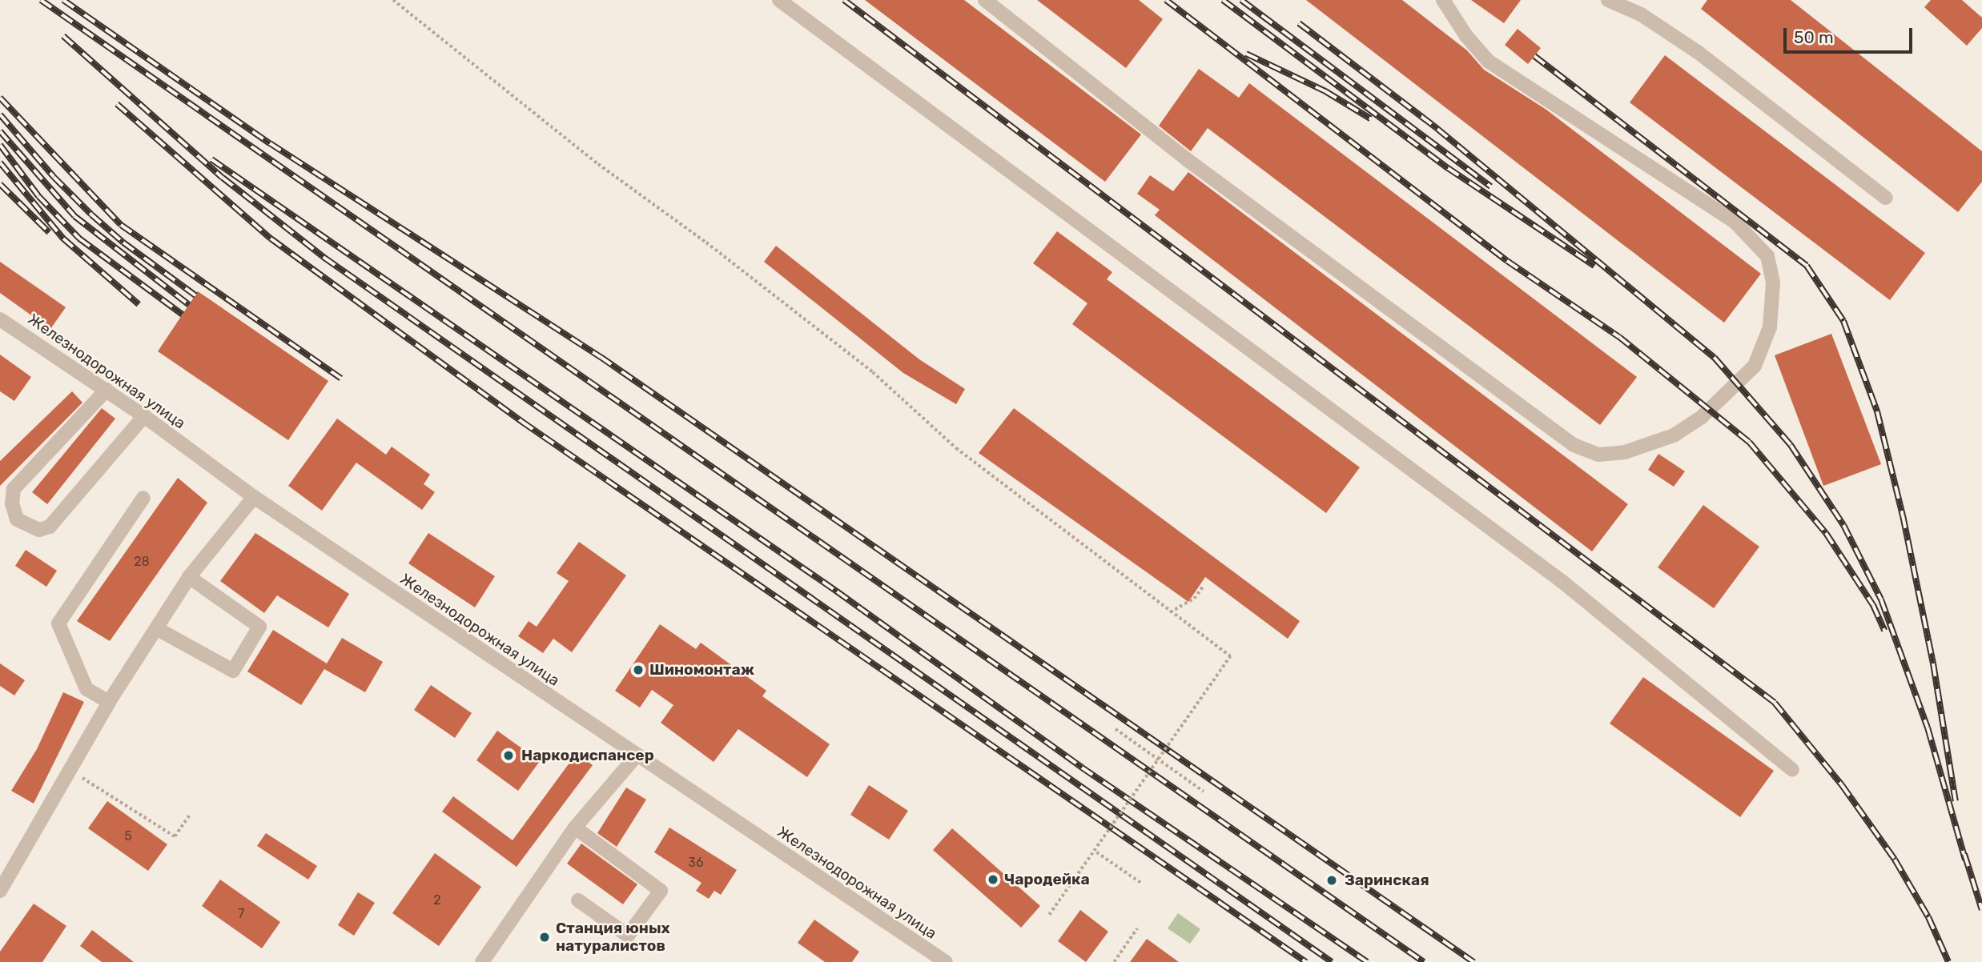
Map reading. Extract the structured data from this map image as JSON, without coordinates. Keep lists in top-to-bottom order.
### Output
{
  "streets": {
    "street": ["Железнодорожная улица"]
  },
  "places": [
    "Шиномонтаж",
    "Наркодиспансер",
    "Чародейка",
    "Заринская",
    "Станция юных натуралистов"
  ],
  "house_numbers": [
    "28",
    "5",
    "36",
    "2",
    "7"
  ],
  "scale_bar": "50 m"
}
